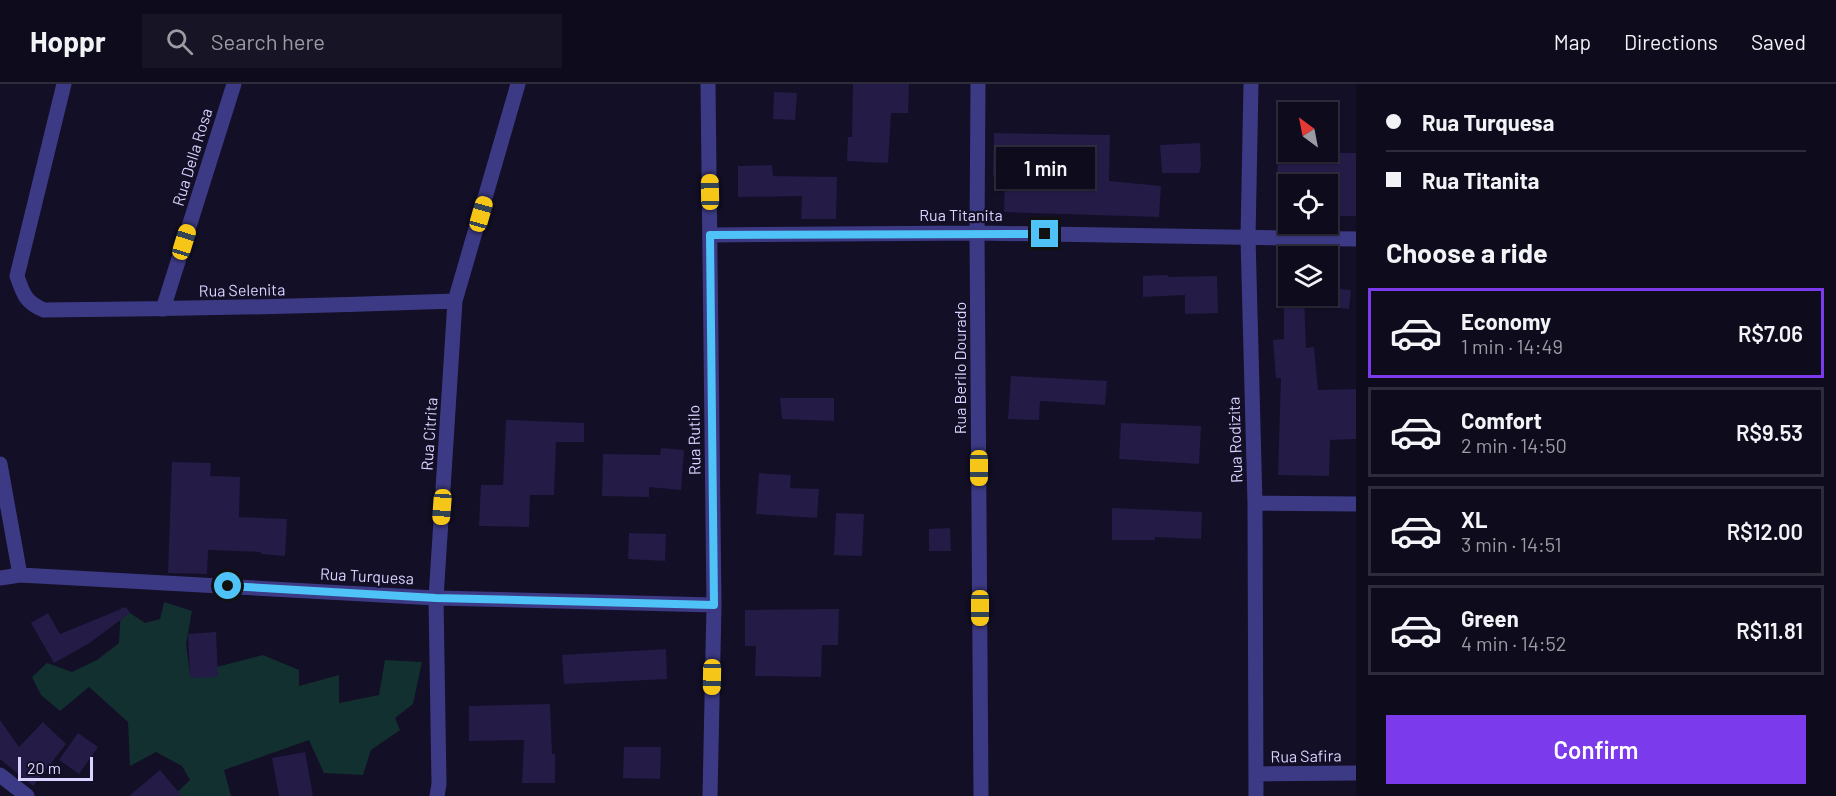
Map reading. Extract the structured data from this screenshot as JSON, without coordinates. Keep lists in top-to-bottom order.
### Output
{
  "streets": {
    "street": [
      "Rua Della Rosa",
      "Rua Titanita",
      "Rua Selenita",
      "Rua Berilo Dourado",
      "Rua Citrita",
      "Rua Rutilo",
      "Rua Rodizita",
      "Rua Turquesa",
      "Rua Safira"
    ]
  },
  "crossings": [
    ["Rua Della Rosa", "Rua Selenita"],
    ["Rua Titanita", "Rua Berilo Dourado"],
    ["Rua Titanita", "Rua Rutilo"],
    ["Rua Titanita", "Rua Rodizita"],
    ["Rua Selenita", "Rua Citrita"],
    ["Rua Citrita", "Rua Turquesa"],
    ["Rua Rutilo", "Rua Turquesa"],
    ["Rua Rodizita", "Rua Safira"]
  ],
  "scale_bar": "20 m",
  "north": "top left",
  "page": {
    "header": "Hoppr",
    "search": "Search here",
    "nav": ["Map", "Directions", "Saved"],
    "banner": ["Rua Turquesa", "Rua Titanita"],
    "bubble": "1 min",
    "heading": "Choose a ride",
    "list": [
      {
        "name": "Economy",
        "note": "1 min · 14:49",
        "value": "R$7.06"
      },
      {
        "name": "Comfort",
        "note": "2 min · 14:50",
        "value": "R$9.53"
      },
      {
        "name": "XL",
        "note": "3 min · 14:51",
        "value": "R$12.00"
      },
      {
        "name": "Green",
        "note": "4 min · 14:52",
        "value": "R$11.81"
      }
    ],
    "buttons": "Confirm",
    "scale": "20 m"
  }
}
